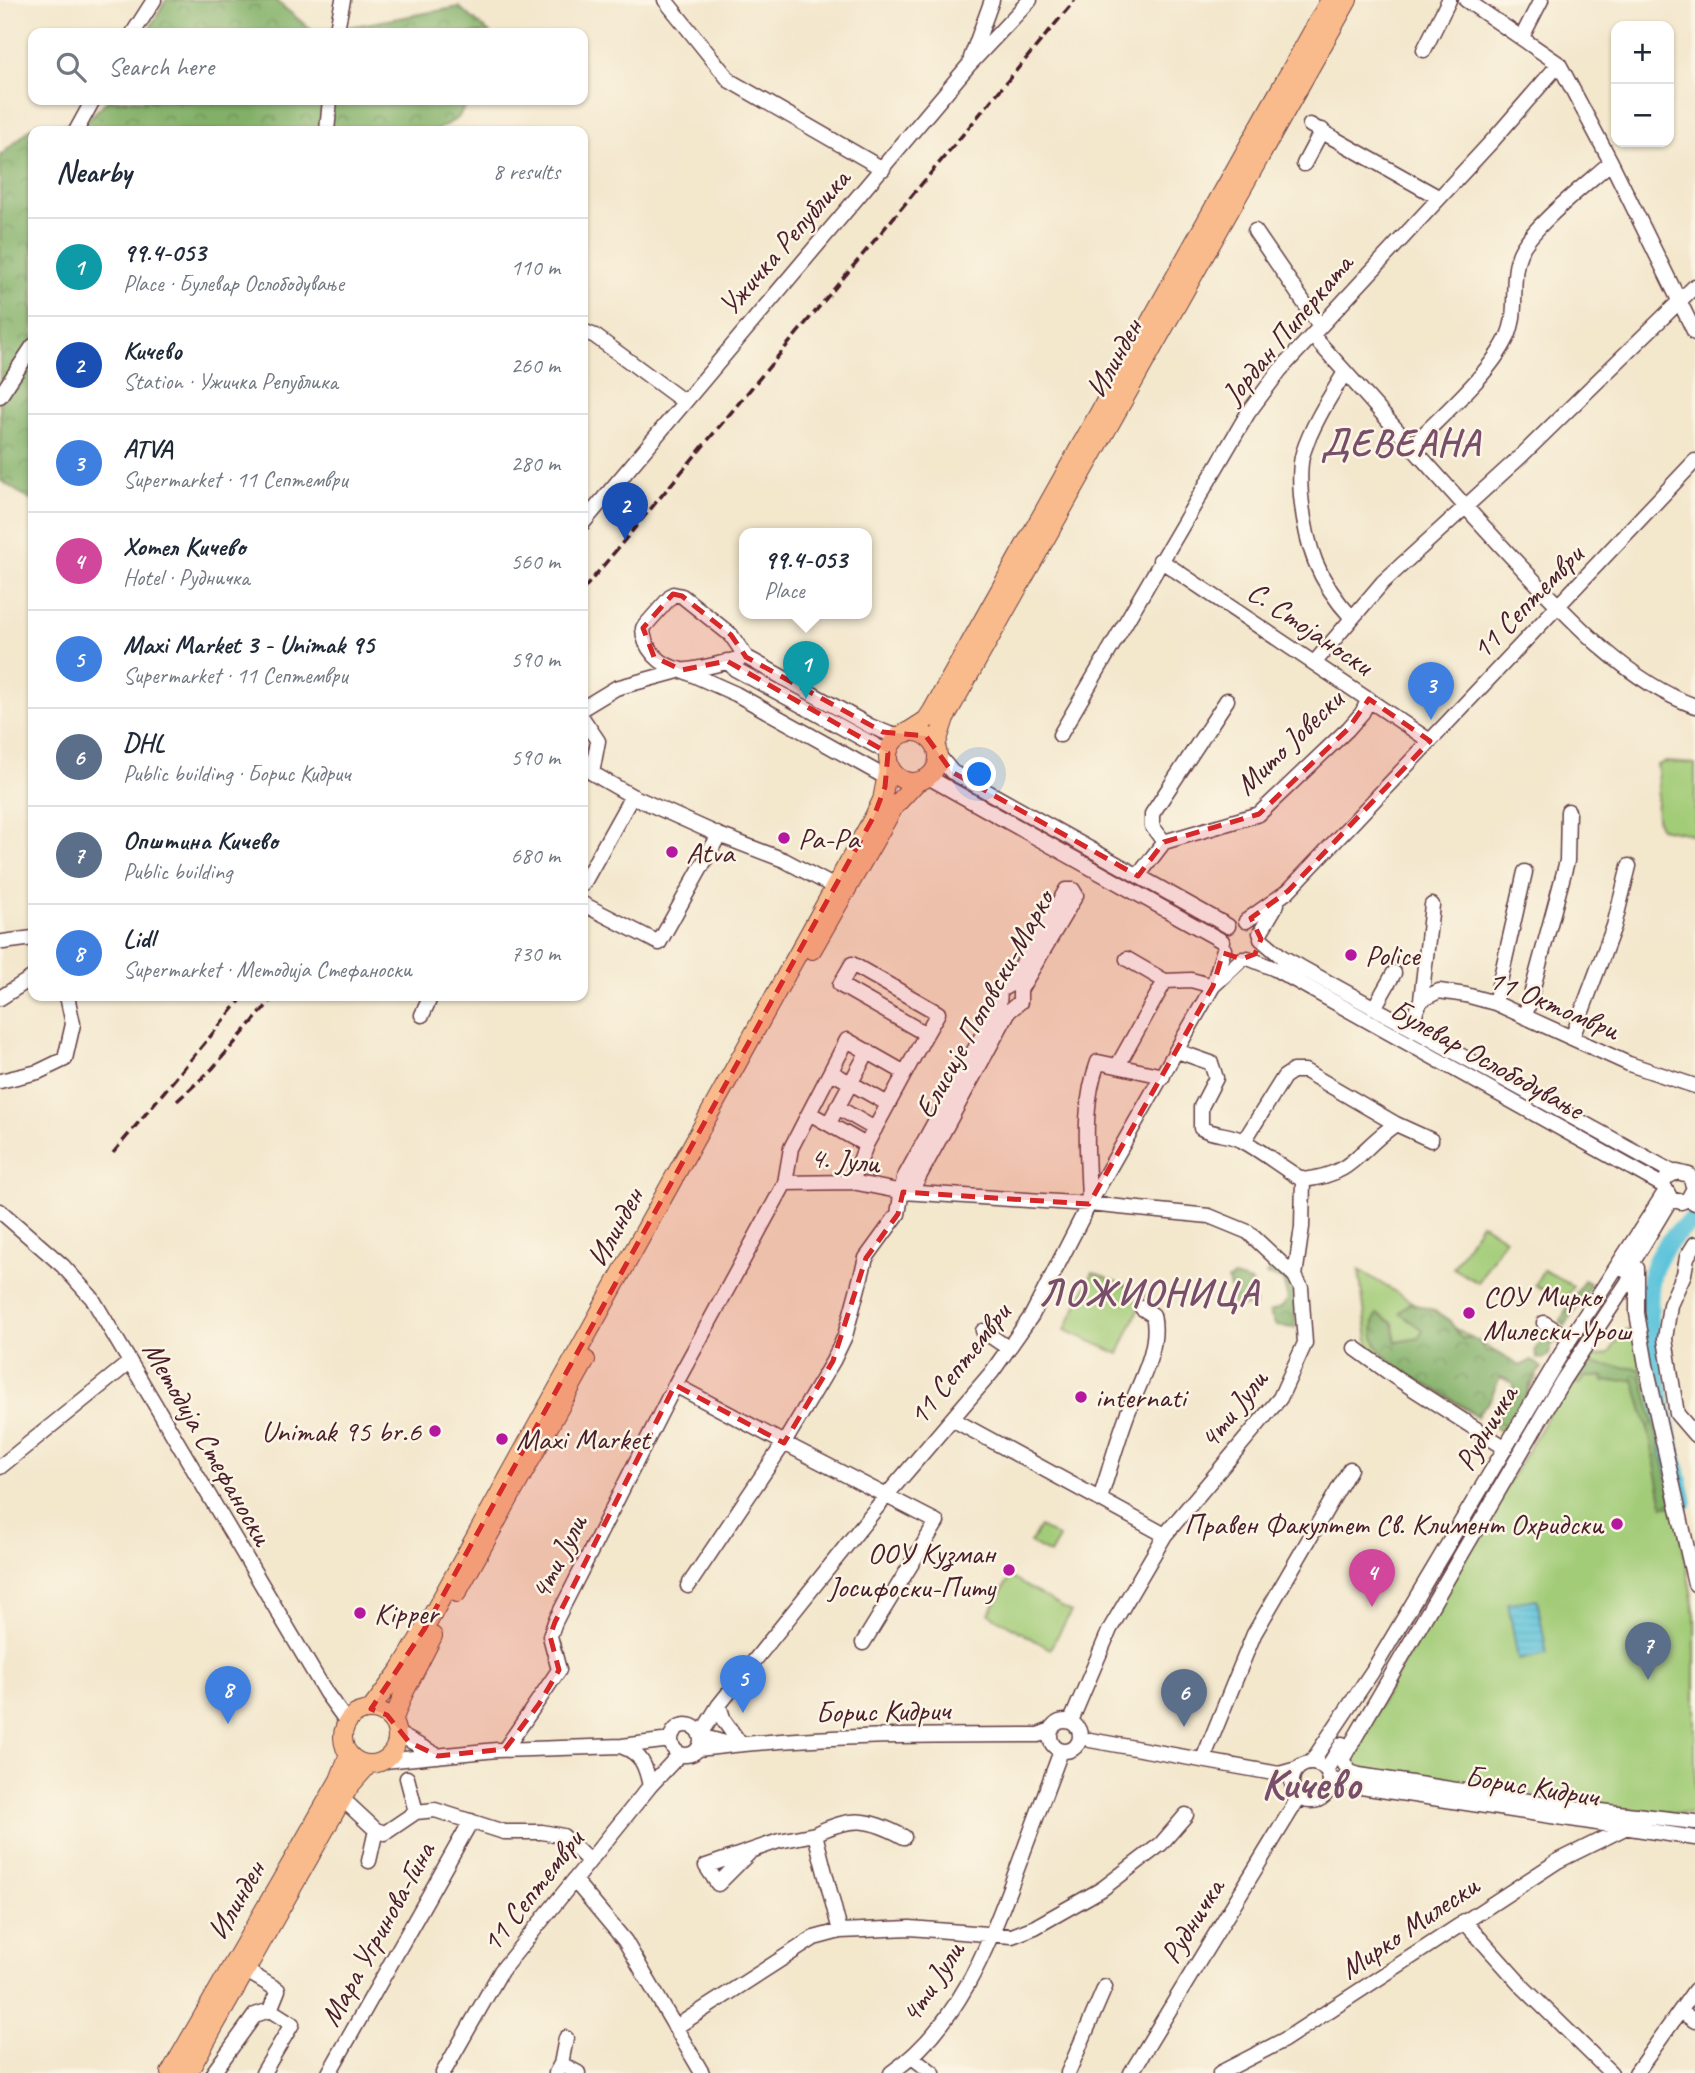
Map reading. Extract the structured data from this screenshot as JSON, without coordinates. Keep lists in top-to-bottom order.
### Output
{
  "streets": {
    "main road": ["Илинден"],
    "street": [
      "Ужичка Република",
      "Јордан Пиперката",
      "11 Септември",
      "С. Стојаноски",
      "Мито Јовески",
      "Елисије Поповски-Марко",
      "11 Октомври",
      "Булевар Ослободување",
      "4. Јули",
      "4ти Јули",
      "Рудничка",
      "Методија Стефаноски",
      "Борис Кидрич",
      "Мирко Милески",
      "Мара Угринова-Гина"
    ]
  },
  "crossings": [
    ["Јордан Пиперката", "С. Стојаноски"],
    ["Илинден", "Методија Стефаноски"],
    ["11 Септември", "С. Стојаноски"],
    ["11 Септември", "Булевар Ослободување"],
    ["11 Септември", "4. Јули"],
    ["11 Септември", "Борис Кидрич"],
    ["С. Стојаноски", "Мито Јовески"],
    ["Елисије Поповски-Марко", "4. Јули"],
    ["Булевар Ослободување", "Рудничка"],
    ["4. Јули", "4ти Јули"],
    ["4ти Јули", "Борис Кидрич"],
    ["Рудничка", "Борис Кидрич"],
    ["Борис Кидрич", "Мирко Милески"]
  ],
  "districts": ["ДЕВЕАНА", "ЛОЖИОНИЦА", "Кичево"],
  "places": [
    "Ра-Ра",
    "Atva",
    "Police",
    "СОУ Мирко Милески-Урош",
    "internati",
    "Unimak 95 br.6",
    "Maxi Market",
    "Правен Факултет Св. Климент Охридски",
    "ООУ Кузман Јосифоски-Питу",
    "Kipper"
  ],
  "page": {
    "map_buttons": ["+", "−"],
    "search": "Search here",
    "heading": ["Nearby", "8 results"],
    "list": [
      {
        "mark": "1",
        "name": "99.4-053",
        "note": "Place · Булевар Ослободување",
        "value": "110 m"
      },
      {
        "mark": "2",
        "name": "Кичево",
        "note": "Station · Ужичка Република",
        "value": "260 m"
      },
      {
        "mark": "3",
        "name": "ATVA",
        "note": "Supermarket · 11 Септември",
        "value": "280 m"
      },
      {
        "mark": "4",
        "name": "Хотел Кичево",
        "note": "Hotel · Рудничка",
        "value": "560 m"
      },
      {
        "mark": "5",
        "name": "Maxi Market 3 - Unimak 95",
        "note": "Supermarket · 11 Септември",
        "value": "590 m"
      },
      {
        "mark": "6",
        "name": "DHL",
        "note": "Public building · Борис Кидрич",
        "value": "590 m"
      },
      {
        "mark": "7",
        "name": "Општина Кичево",
        "note": "Public building",
        "value": "680 m"
      },
      {
        "mark": "8",
        "name": "Lidl",
        "note": "Supermarket · Методија Стефаноски",
        "value": "730 m"
      }
    ],
    "pins": [
      "2",
      "1",
      "3",
      "4",
      "7",
      "5",
      "8",
      "6"
    ],
    "popup": ["99.4-053", "Place"]
  }
}
